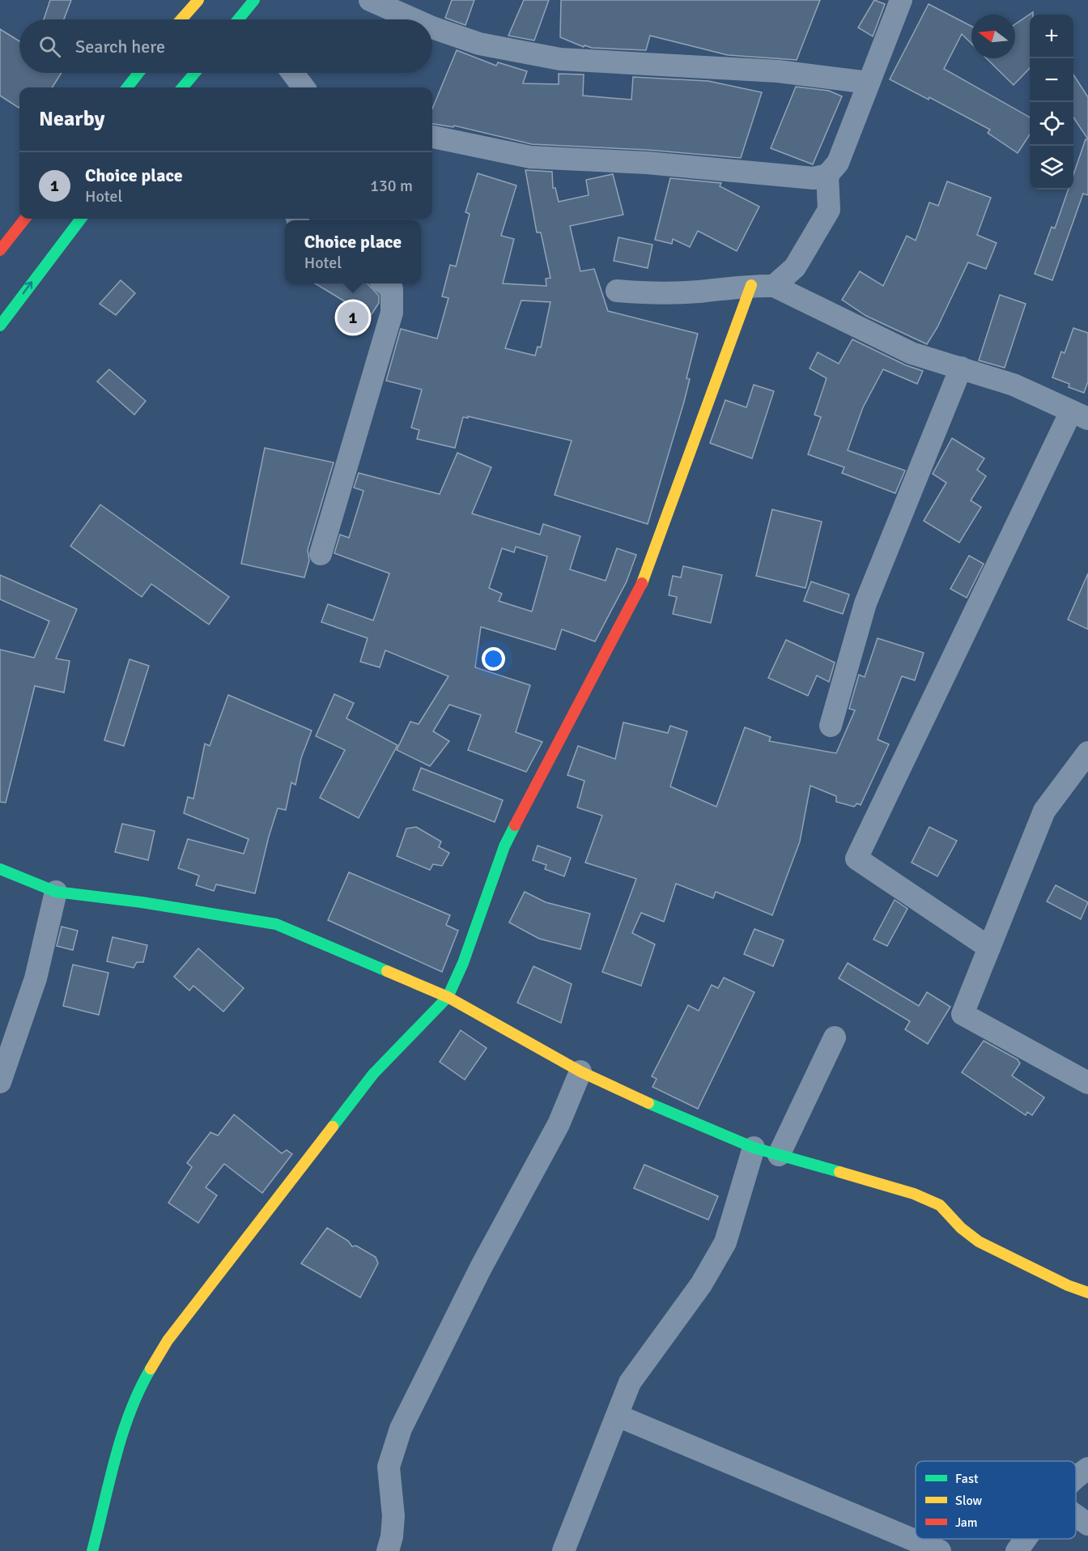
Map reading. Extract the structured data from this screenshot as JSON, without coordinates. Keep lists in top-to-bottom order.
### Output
{
  "legend": ["Fast", "Slow", "Jam"],
  "north": "left",
  "page": {
    "map_buttons": ["+", "−"],
    "search": "Search here",
    "heading": "Nearby",
    "list": [
      {
        "mark": "1",
        "name": "Choice place",
        "note": "Hotel",
        "value": "130 m"
      }
    ],
    "popup": ["Choice place", "Hotel"],
    "pins": "1"
  }
}
